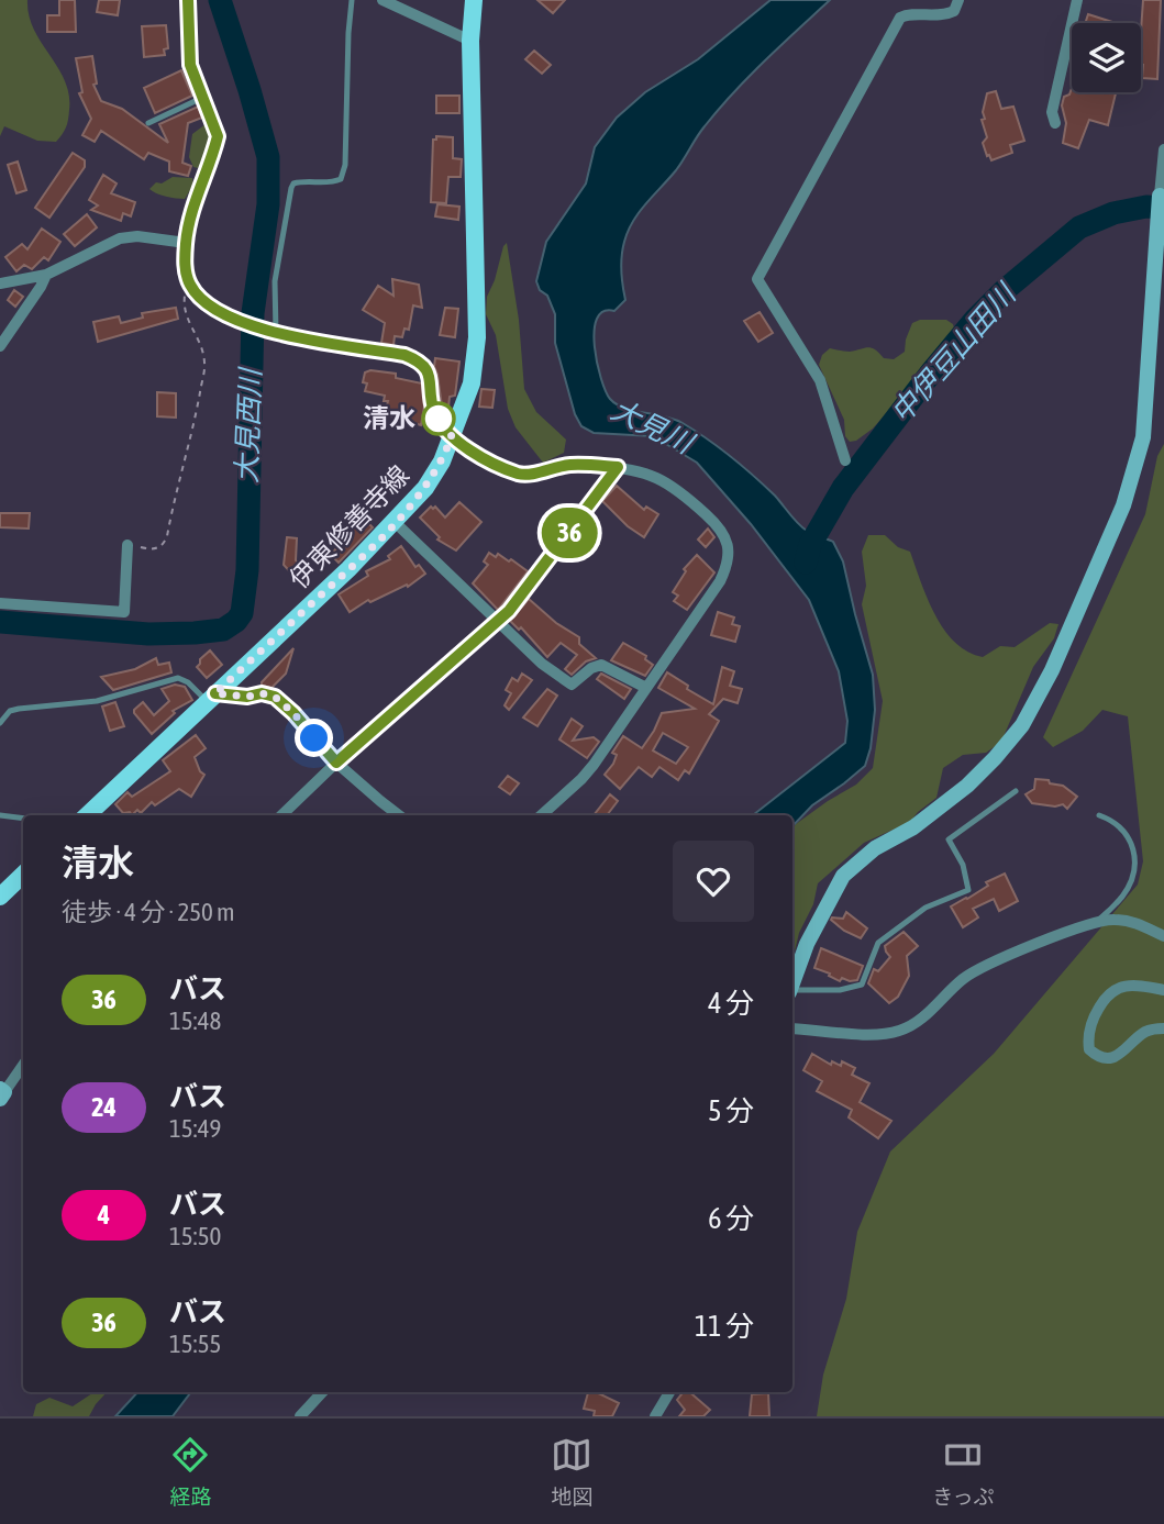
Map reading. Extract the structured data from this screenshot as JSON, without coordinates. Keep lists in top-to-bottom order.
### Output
{
  "streets": {
    "main road": ["伊東修善寺線"]
  },
  "water": ["中伊豆山田川", "大見西川", "大見川"],
  "places": ["清水"],
  "lines": ["bus line 36"],
  "page": {
    "on_map": "36",
    "heading": ["清水", "徒歩 · 4 分 · 250 m"],
    "list": [
      {
        "mark": "36",
        "name": "バス",
        "note": "15:48",
        "value": "4 分"
      },
      {
        "mark": "24",
        "name": "バス",
        "note": "15:49",
        "value": "5 分"
      },
      {
        "mark": "4",
        "name": "バス",
        "note": "15:50",
        "value": "6 分"
      },
      {
        "mark": "36",
        "name": "バス",
        "note": "15:55",
        "value": "11 分"
      }
    ],
    "tabs": ["経路", "地図", "きっぷ"]
  }
}
